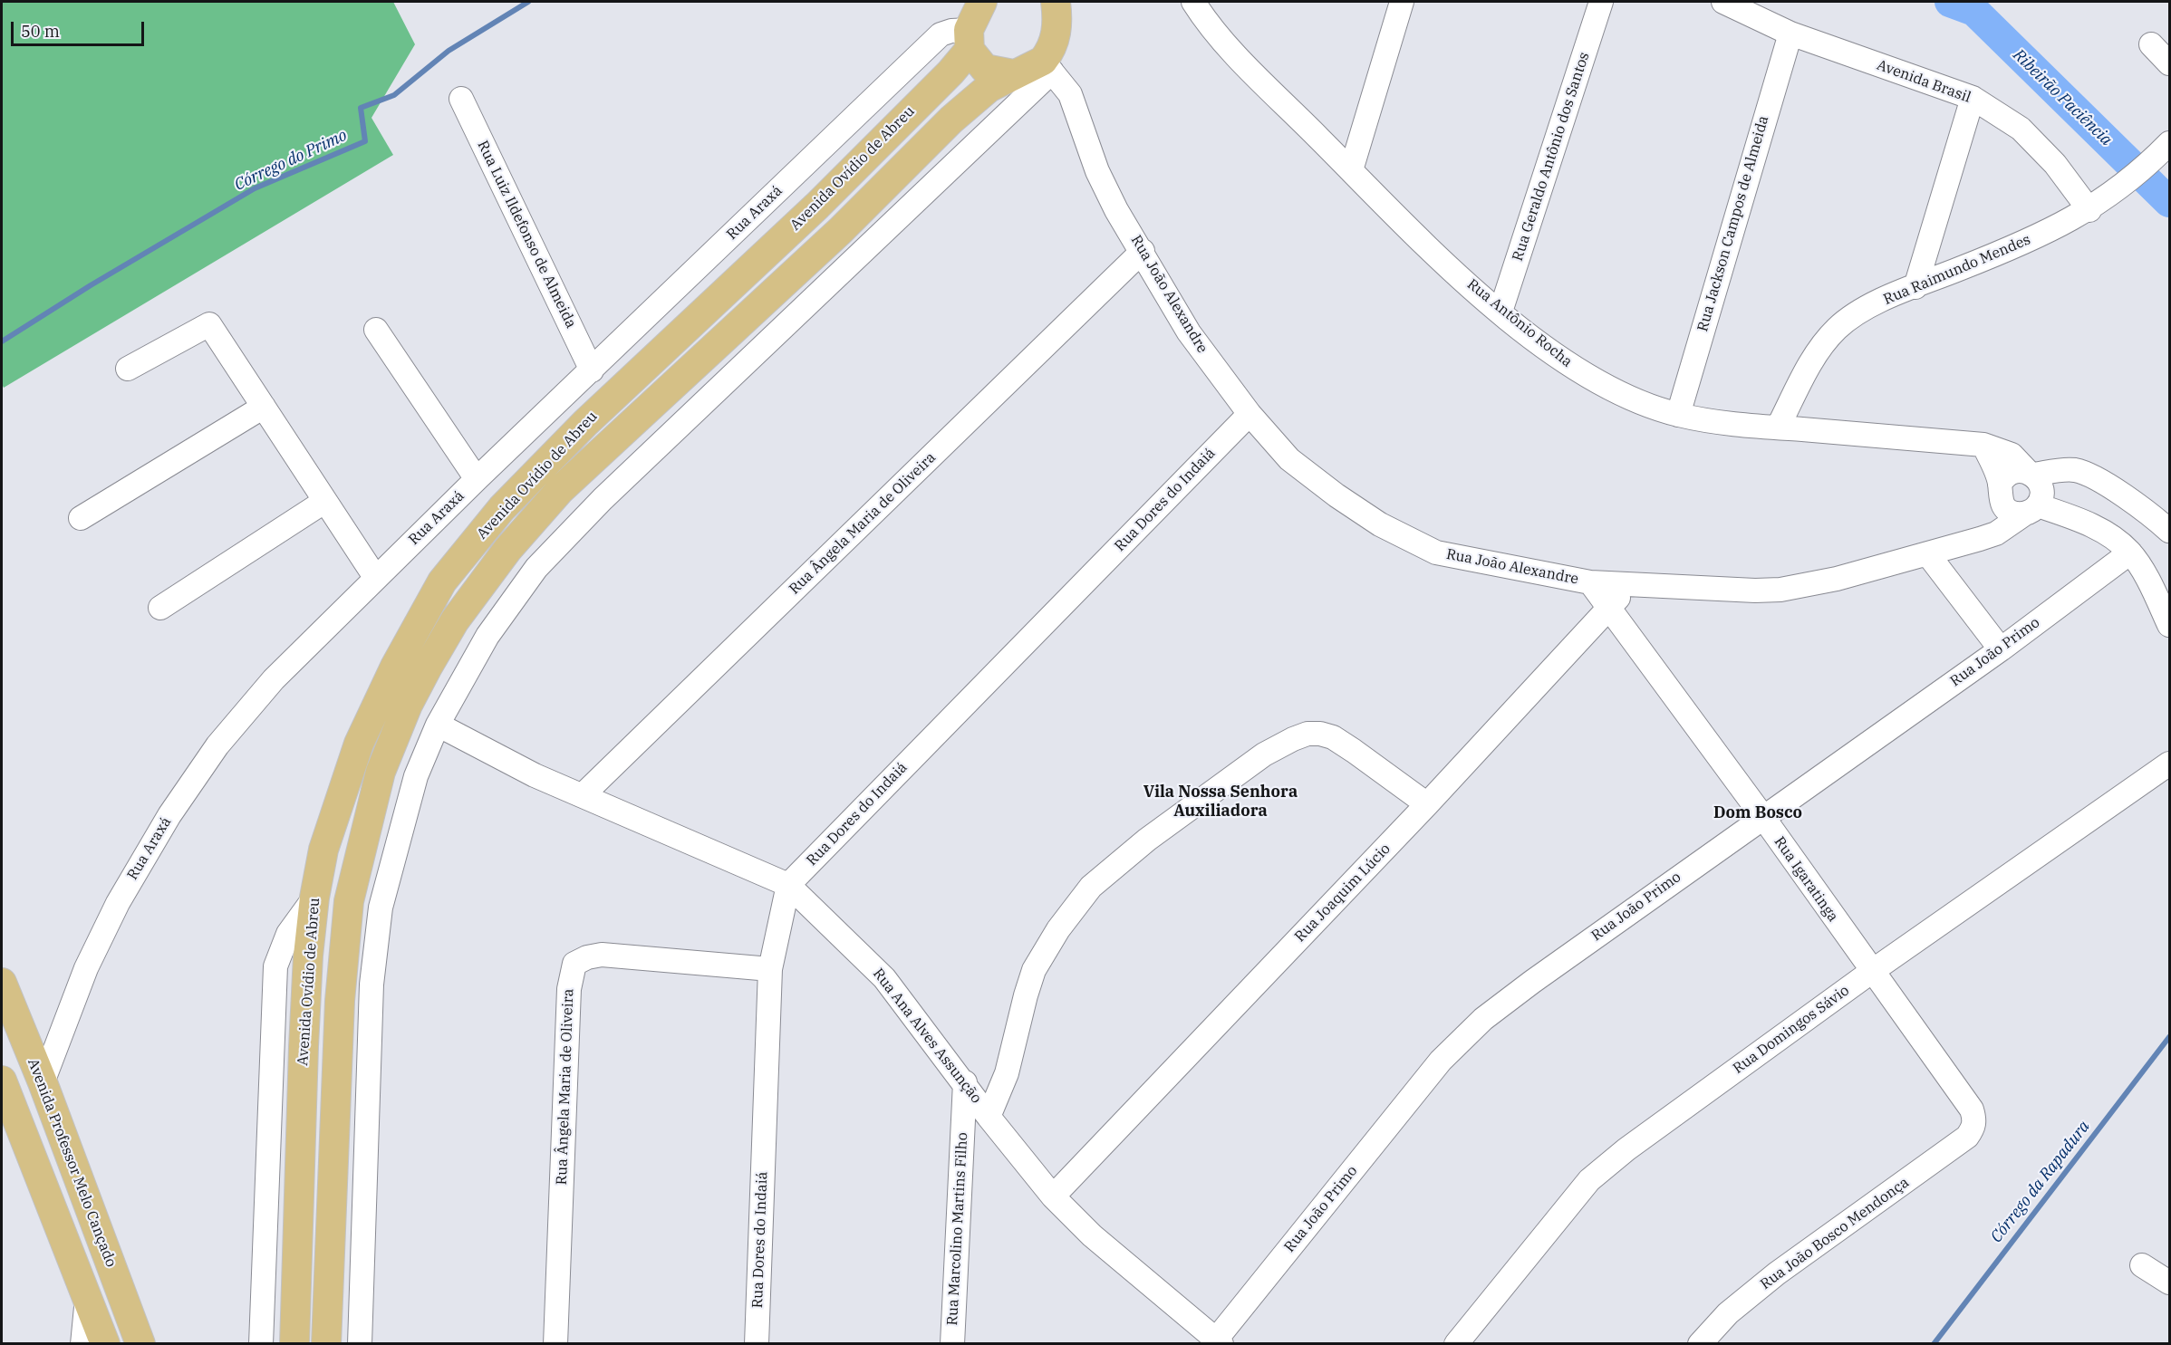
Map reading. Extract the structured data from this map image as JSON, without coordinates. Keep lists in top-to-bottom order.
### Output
{
  "streets": {
    "main road": ["Avenida Ovídio de Abreu", "Avenida Professor Melo Cançado"],
    "street": [
      "Avenida Brasil",
      "Rua Geraldo Antônio dos Santos",
      "Rua Araxá",
      "Rua Jackson Campos de Almeida",
      "Rua Luiz Ildefonso de Almeida",
      "Rua Raimundo Mendes",
      "Rua João Alexandre",
      "Rua Antônio Rocha",
      "Rua Dores do Indaiá",
      "Rua Ângela Maria de Oliveira",
      "Rua João Primo",
      "Rua Igaratinga",
      "Rua Joaquim Lúcio",
      "Rua Domingos Sávio",
      "Rua Ana Alves Assunção",
      "Rua Marcolino Martins Filho",
      "Rua João Bosco Mendonça"
    ]
  },
  "crossings": [
    ["Avenida Brasil", "Rua Jackson Campos de Almeida"],
    ["Avenida Brasil", "Rua Raimundo Mendes"],
    ["Rua Geraldo Antônio dos Santos", "Rua Antônio Rocha"],
    ["Avenida Ovídio de Abreu", "Rua Araxá"],
    ["Rua Araxá", "Rua Luiz Ildefonso de Almeida"],
    ["Rua Araxá", "Avenida Professor Melo Cançado"],
    ["Rua Jackson Campos de Almeida", "Rua Antônio Rocha"],
    ["Rua Raimundo Mendes", "Rua Antônio Rocha"],
    ["Rua João Alexandre", "Rua Antônio Rocha"],
    ["Rua João Alexandre", "Rua Dores do Indaiá"],
    ["Rua João Alexandre", "Rua Ângela Maria de Oliveira"],
    ["Rua João Alexandre", "Rua Igaratinga"],
    ["Rua João Alexandre", "Rua Joaquim Lúcio"],
    ["Rua Dores do Indaiá", "Rua Ângela Maria de Oliveira"],
    ["Rua Dores do Indaiá", "Rua Ana Alves Assunção"],
    ["Rua Ângela Maria de Oliveira", "Rua Ana Alves Assunção"],
    ["Rua João Primo", "Rua Igaratinga"],
    ["Rua João Primo", "Rua Ana Alves Assunção"],
    ["Rua Igaratinga", "Rua Joaquim Lúcio"],
    ["Rua Igaratinga", "Rua Domingos Sávio"],
    ["Rua Igaratinga", "Rua João Bosco Mendonça"],
    ["Rua Joaquim Lúcio", "Rua Ana Alves Assunção"],
    ["Rua Ana Alves Assunção", "Rua Marcolino Martins Filho"]
  ],
  "districts": ["Vila Nossa Senhora Auxiliadora", "Dom Bosco"],
  "water": ["Ribeirão Paciência", "Córrego do Primo", "Córrego da Rapadura"],
  "scale_bar": "50 m"
}
